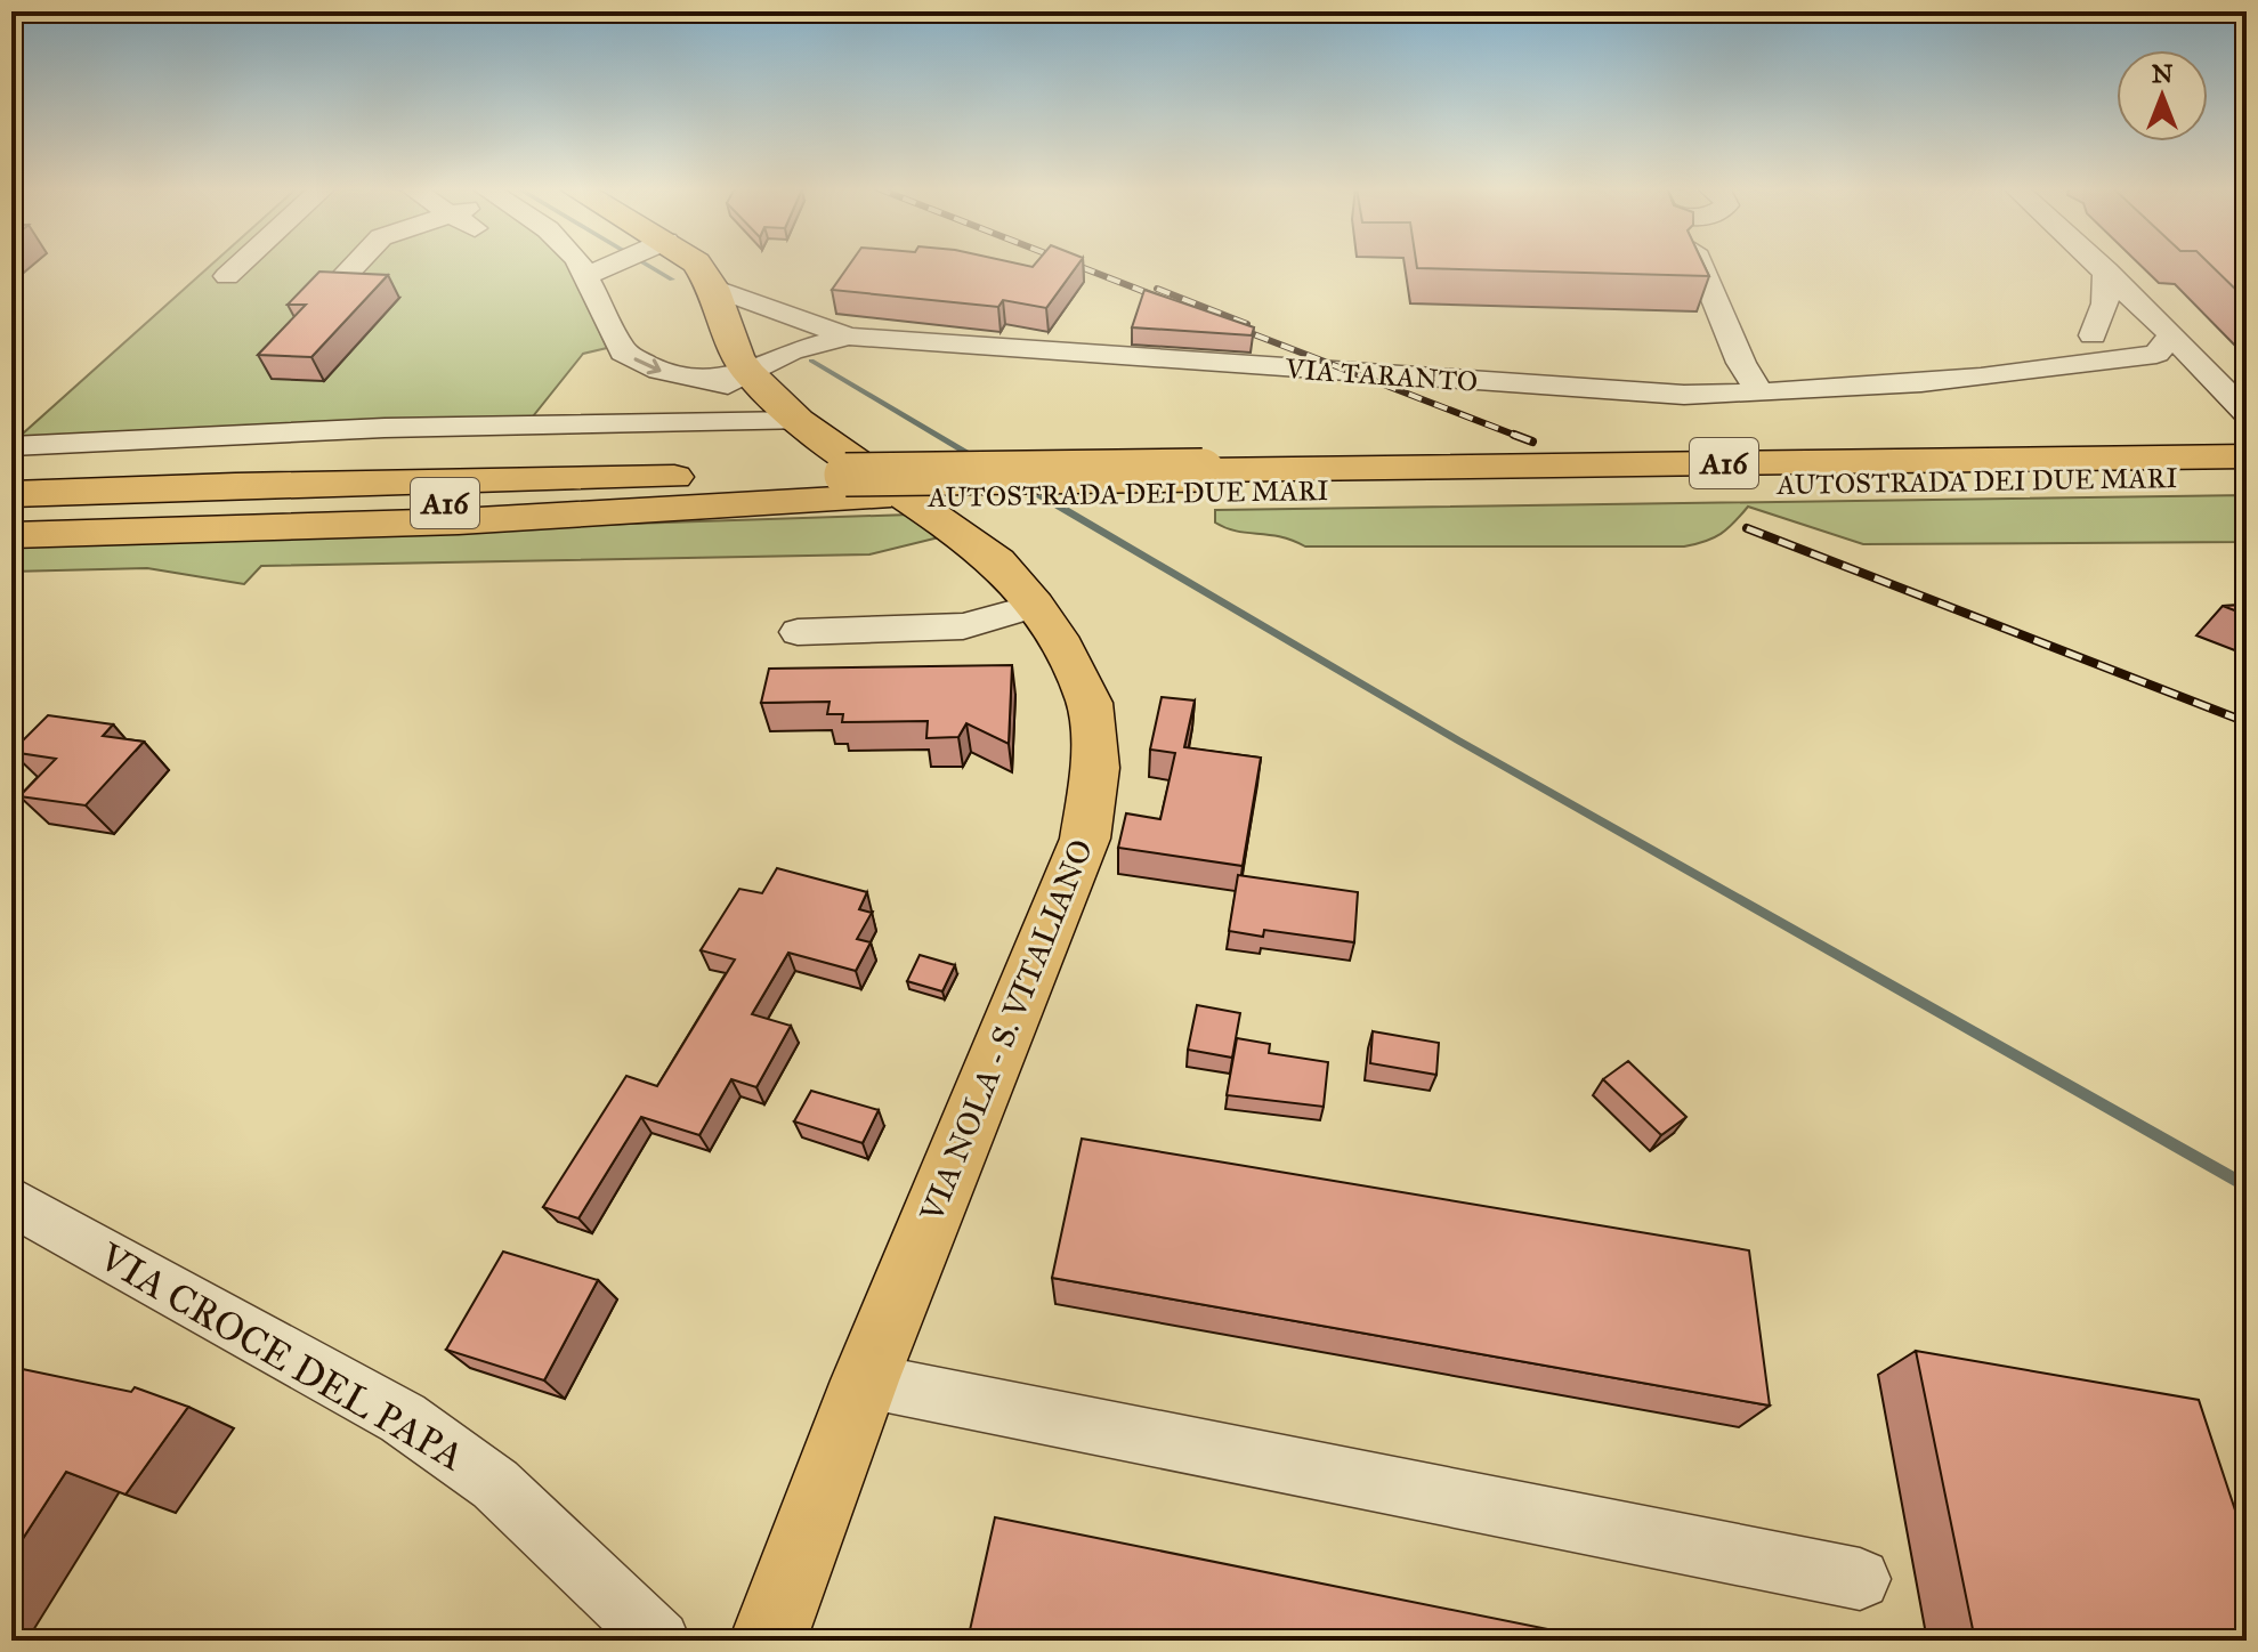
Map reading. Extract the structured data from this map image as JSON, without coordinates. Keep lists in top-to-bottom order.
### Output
{
  "streets": {
    "main road": ["A16", "AUTOSTRADA DEI DUE MARI", "VIA NOLA - S. VITALIANO"],
    "street": ["VIA TARANTO", "VIA CROCE DEL PAPA"]
  },
  "crossings": [
    ["VIA TARANTO", "VIA NOLA - S. VITALIANO"]
  ],
  "north": "top"
}
